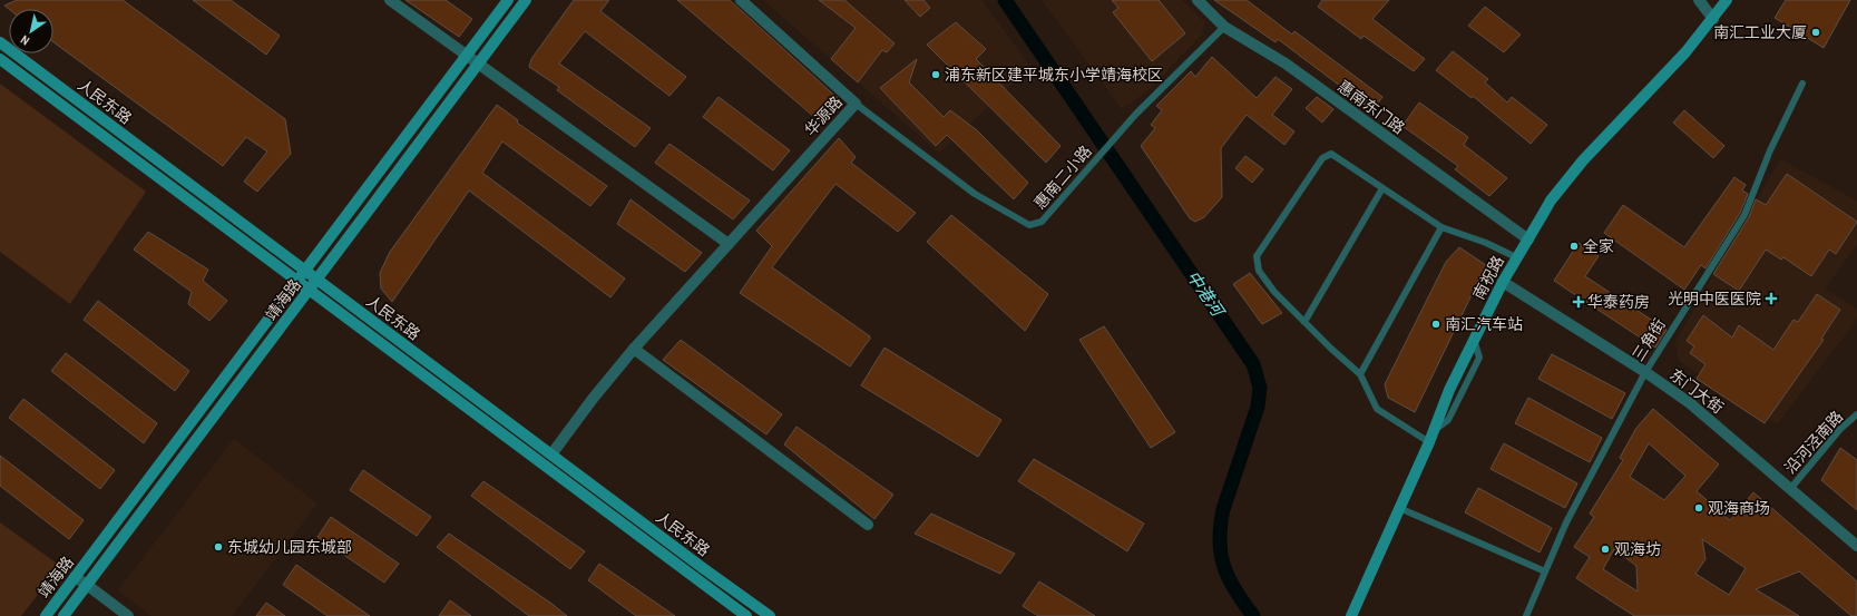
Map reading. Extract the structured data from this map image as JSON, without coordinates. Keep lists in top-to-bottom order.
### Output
{
  "streets": {
    "main road": ["人民东路", "南祝路", "靖海路"],
    "street": ["惠南东门路", "华源路", "东门大街"],
    "lane": ["惠南二小路", "三角街", "沿河泾南路"]
  },
  "crossings": [
    ["人民东路", "华源路"],
    ["人民东路", "靖海路"],
    ["惠南东门路", "惠南二小路"],
    ["惠南东门路", "南祝路"],
    ["华源路", "惠南二小路"],
    ["南祝路", "东门大街"],
    ["三角街", "东门大街"],
    ["东门大街", "沿河泾南路"]
  ],
  "water": ["中港河"],
  "places": {
    "other": [
      "南汇工业大厦",
      "浦东新区建平城东小学靖海校区",
      "全家",
      "南汇汽车站",
      "观海商场",
      "东城幼儿园东城部",
      "观海坊"
    ],
    "health": ["光明中医医院", "华泰药房"]
  },
  "north": "bottom left"
}
